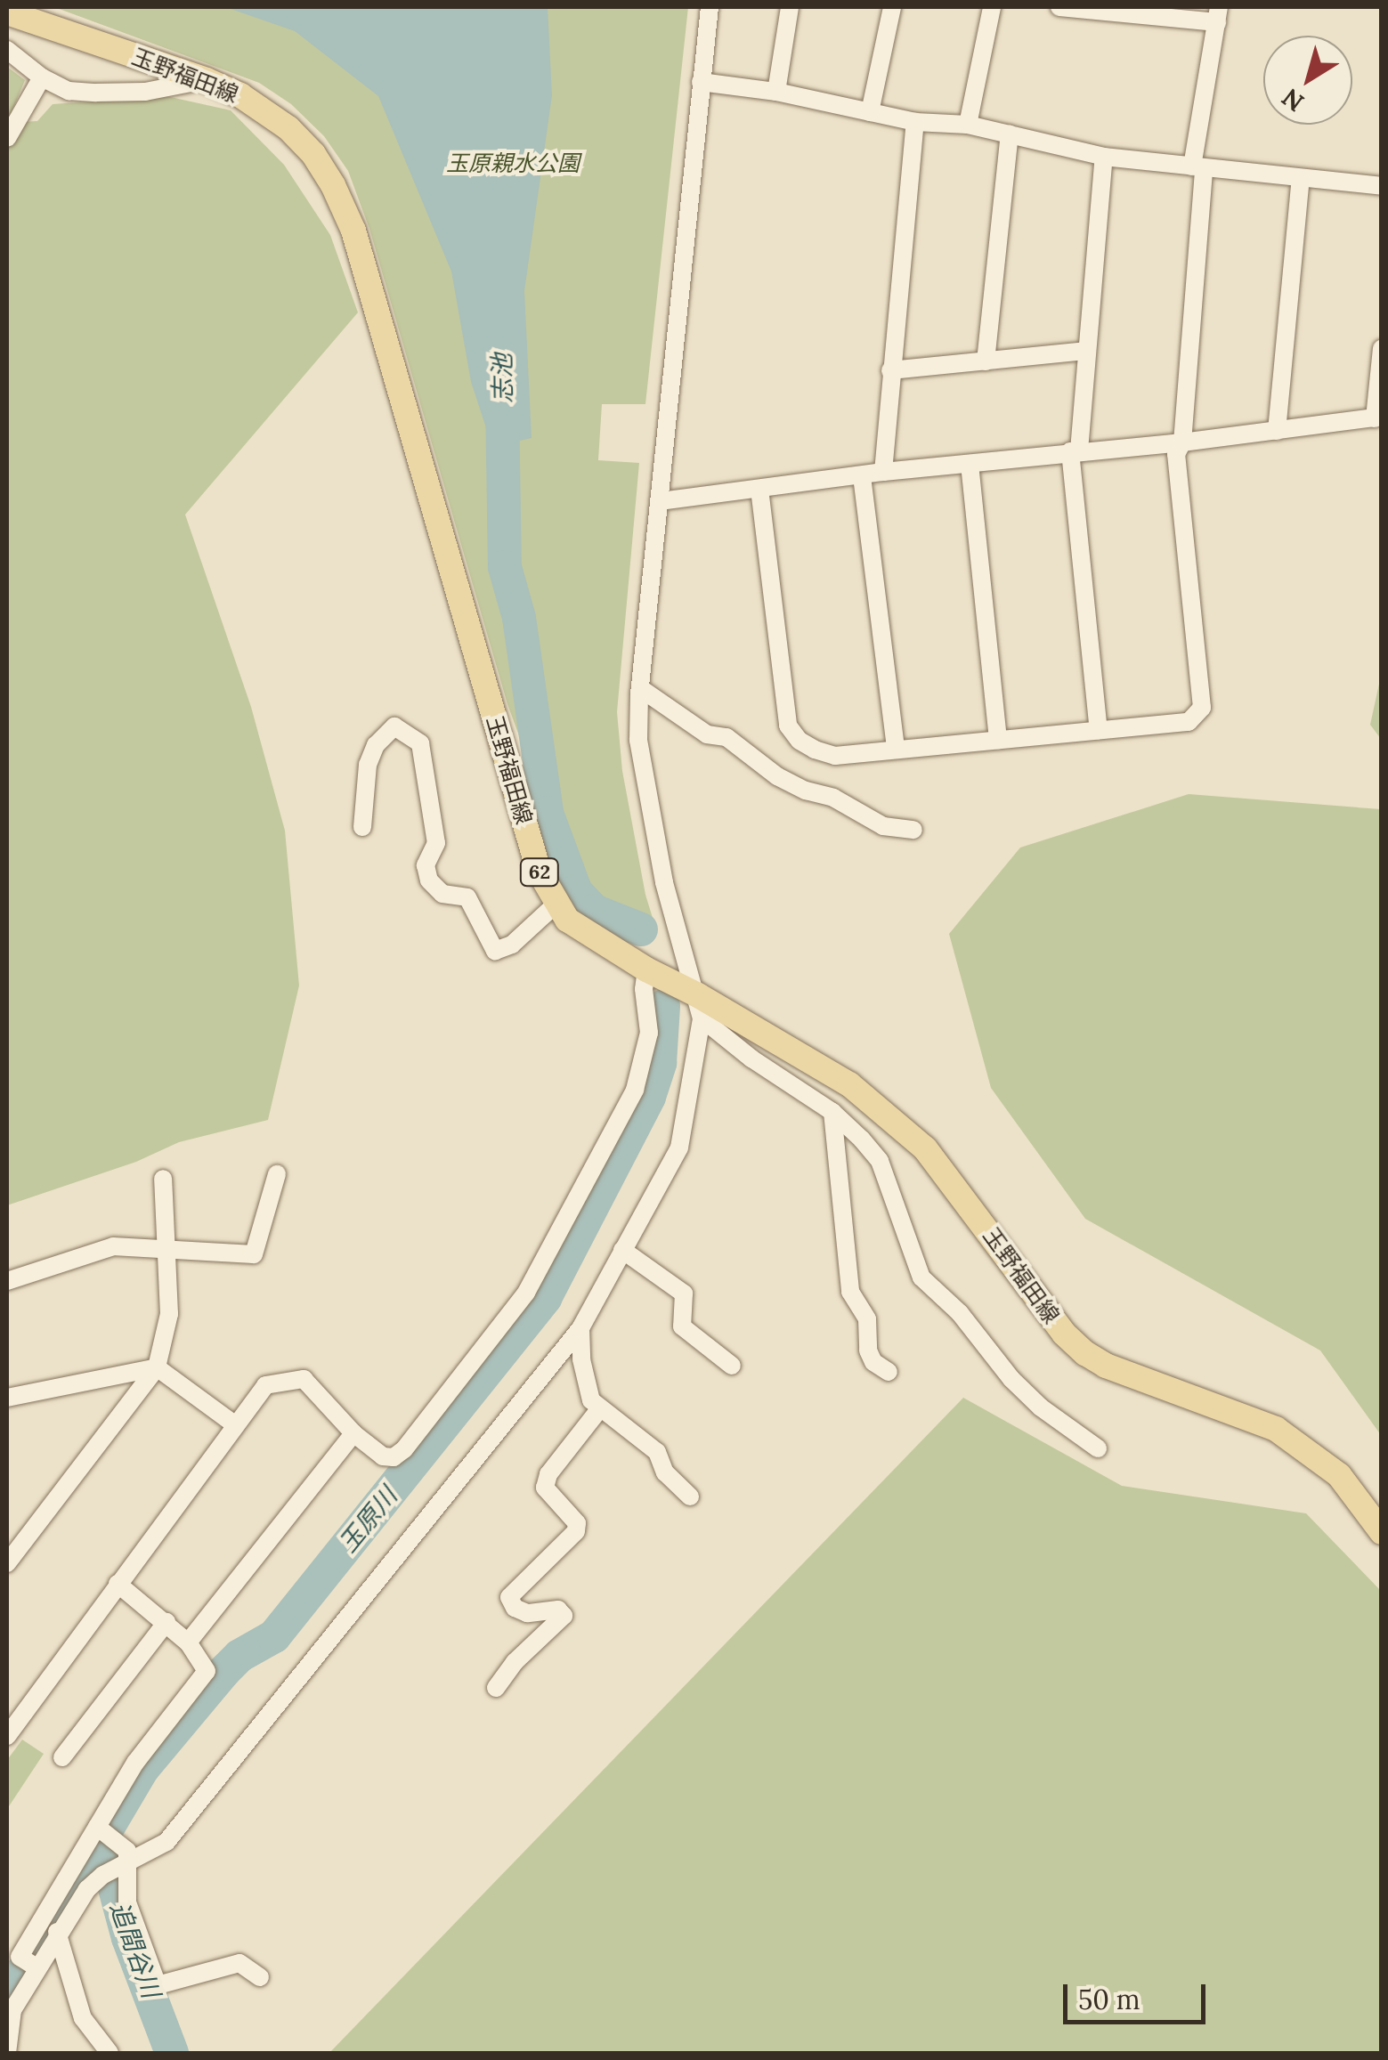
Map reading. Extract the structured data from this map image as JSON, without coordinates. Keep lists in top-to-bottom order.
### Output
{
  "streets": {
    "main road": ["玉野福田線", "62"]
  },
  "water": ["志池", "玉原川", "追間谷川"],
  "parks": ["玉原親水公園"],
  "scale_bar": "50 m",
  "north": "bottom left"
}
